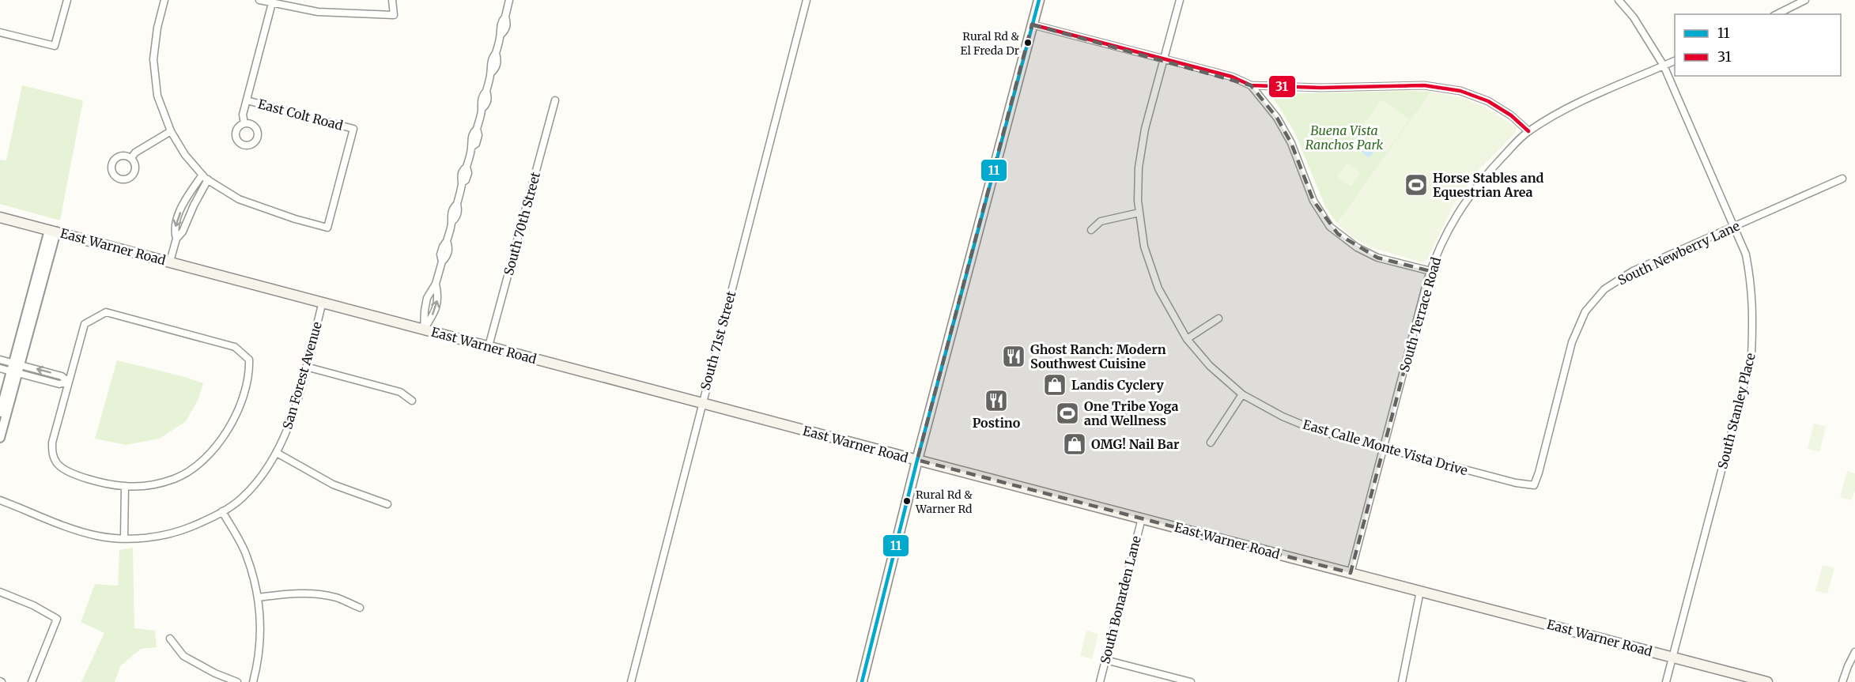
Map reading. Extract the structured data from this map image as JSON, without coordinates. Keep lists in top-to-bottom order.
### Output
{
  "streets": {
    "main road": ["East Warner Road"],
    "street": [
      "East Colt Road",
      "South 70th Street",
      "South Newberry Lane",
      "South Terrace Road",
      "South 71st Street",
      "San Forest Avenue",
      "South Stanley Place",
      "East Calle Monte Vista Drive",
      "South Bonarden Lane"
    ]
  },
  "crossings": [
    ["South 70th Street", "East Warner Road"],
    ["East Warner Road", "South Terrace Road"],
    ["East Warner Road", "South 71st Street"],
    ["East Warner Road", "San Forest Avenue"],
    ["East Warner Road", "South Stanley Place"],
    ["East Warner Road", "South Bonarden Lane"],
    ["South Newberry Lane", "South Stanley Place"],
    ["South Newberry Lane", "East Calle Monte Vista Drive"],
    ["South Terrace Road", "South Stanley Place"],
    ["South Terrace Road", "East Calle Monte Vista Drive"]
  ],
  "parks": ["Buena Vista Ranchos Park"],
  "places": {
    "other": ["Rural Rd & El Freda Dr", "Rural Rd & Warner Rd"],
    "sports": ["Horse Stables and Equestrian Area", "One Tribe Yoga and Wellness"],
    "restaurant": ["Ghost Ranch: Modern Southwest Cuisine", "Postino"],
    "shop": ["Landis Cyclery", "OMG! Nail Bar"]
  },
  "lines": ["transit line 11", "transit line 31"],
  "legend": ["11", "31"]
}
